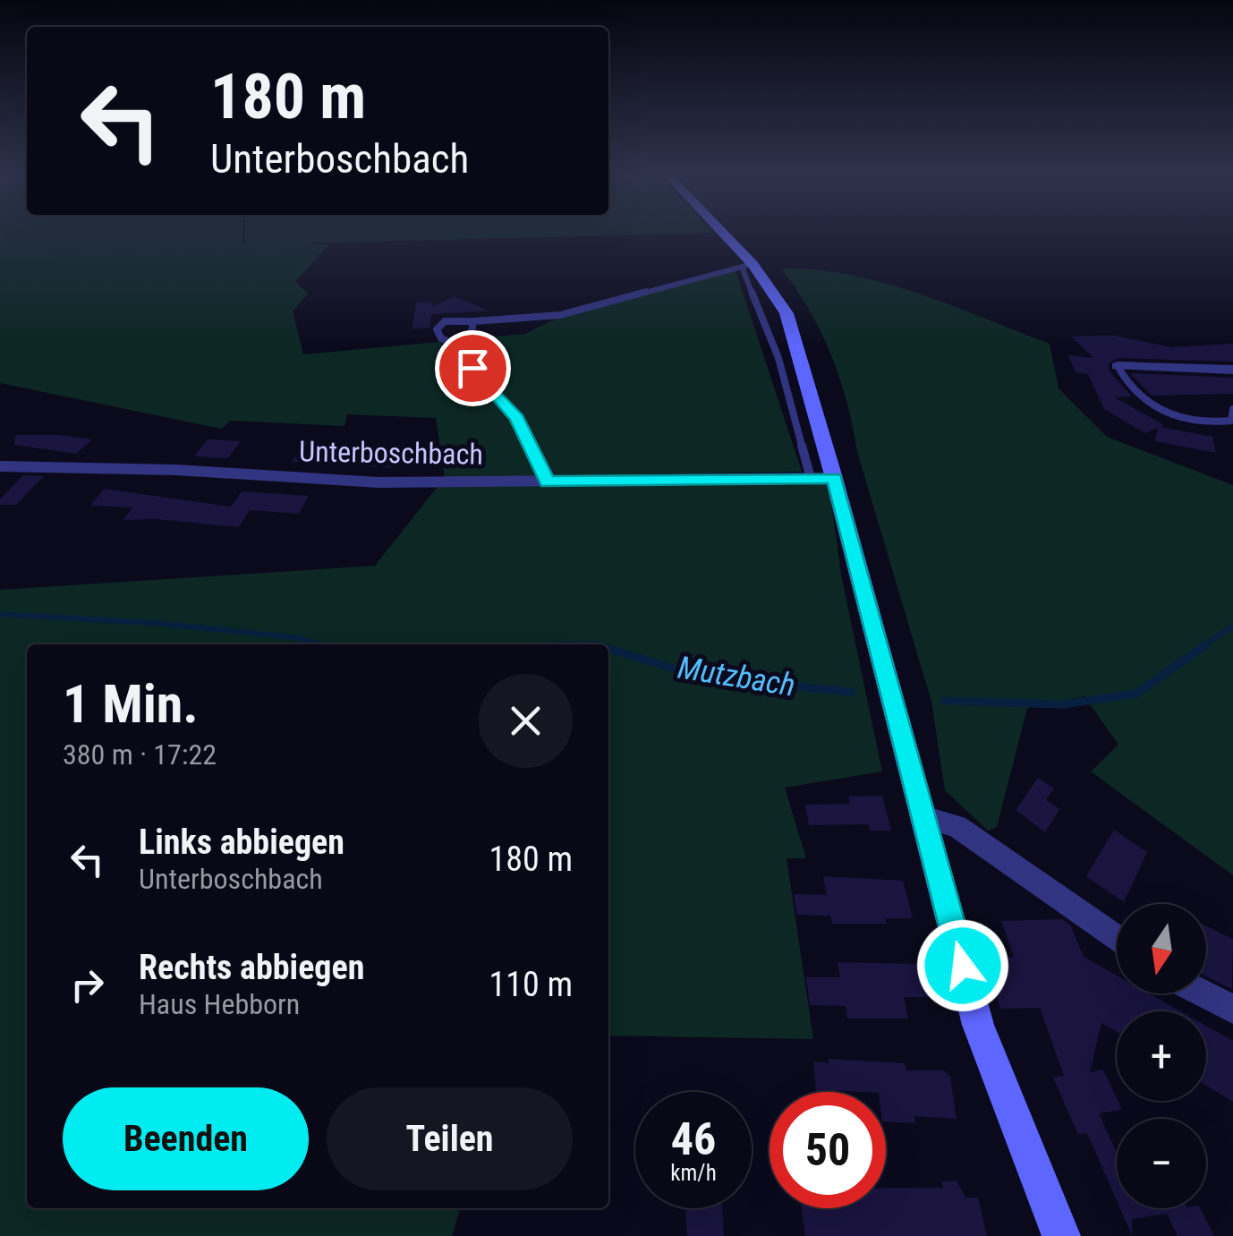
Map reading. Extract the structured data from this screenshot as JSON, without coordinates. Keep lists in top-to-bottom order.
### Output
{
  "streets": {
    "street": ["Unterboschbach"]
  },
  "water": ["Mutzbach"],
  "north": "bottom",
  "page": {
    "turn": ["180 m", "Unterboschbach"],
    "heading": ["1 Min.", "380 m · 17:22"],
    "list": [
      {
        "name": "Links abbiegen",
        "note": "Unterboschbach",
        "value": "180 m"
      },
      {
        "name": "Rechts abbiegen",
        "note": "Haus Hebborn",
        "value": "110 m"
      }
    ],
    "map_buttons": ["+", "−"],
    "buttons": ["Beenden", "Teilen"],
    "speed": "46 km/h",
    "limit": "50"
  }
}
